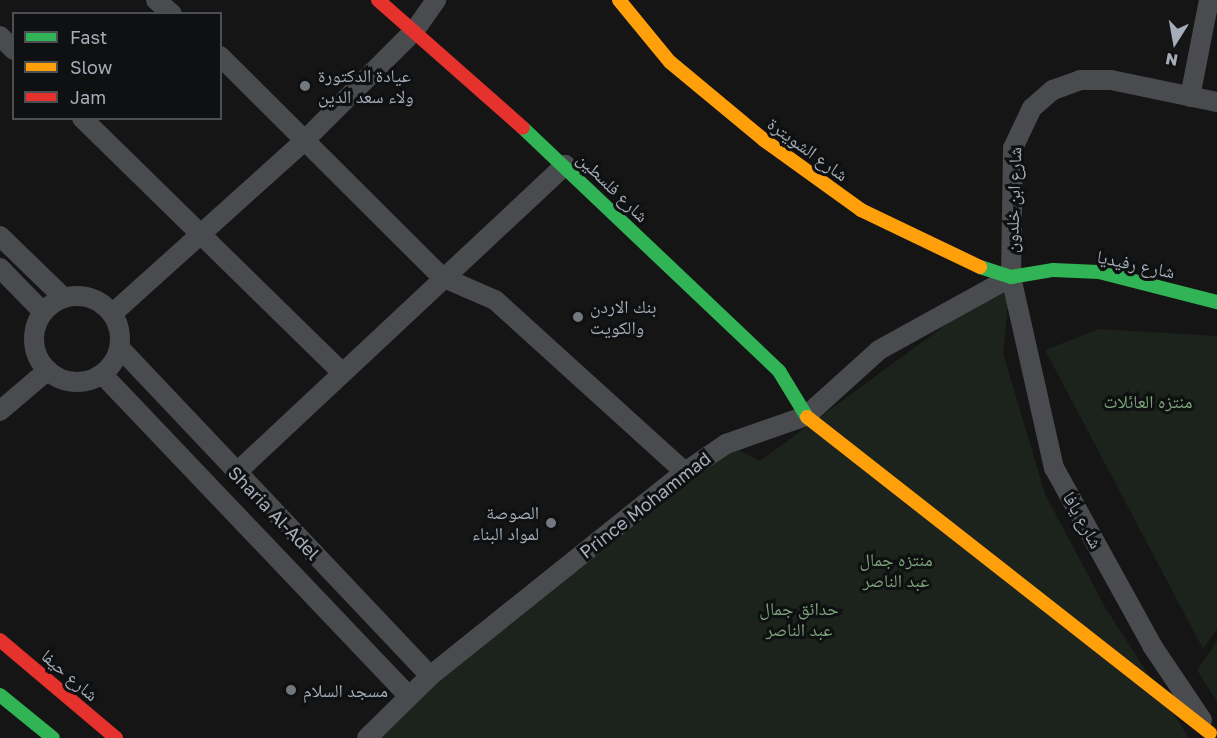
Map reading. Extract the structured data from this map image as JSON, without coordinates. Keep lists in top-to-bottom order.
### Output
{
  "streets": {
    "street": [
      "شارع الشويترة",
      "شارع فلسطين",
      "شارع ابن خلدون",
      "شارع رفيديا",
      "Prince Mohammad",
      "Sharia Al-Adel",
      "شارع يافا",
      "شارع حيفا"
    ]
  },
  "crossings": [
    ["شارع الشويترة", "شارع ابن خلدون"],
    ["شارع الشويترة", "شارع رفيديا"],
    ["شارع الشويترة", "Prince Mohammad"],
    ["شارع الشويترة", "شارع يافا"],
    ["شارع فلسطين", "Prince Mohammad"],
    ["شارع ابن خلدون", "شارع رفيديا"],
    ["شارع ابن خلدون", "Prince Mohammad"],
    ["شارع ابن خلدون", "شارع يافا"],
    ["شارع رفيديا", "Prince Mohammad"],
    ["شارع رفيديا", "شارع يافا"],
    ["Prince Mohammad", "Sharia Al-Adel"],
    ["Prince Mohammad", "شارع يافا"]
  ],
  "parks": ["منتزه العائلات", "منتزه جمال عبد الناصر", "حدائق جمال عبد الناصر"],
  "places": [
    "عيادة الدكتورة ولاء سعد الدين",
    "بنك الاردن والكويت",
    "الصوصة لمواد البناء",
    "مسجد السلام"
  ],
  "legend": ["Fast", "Slow", "Jam"],
  "north": "bottom"
}
